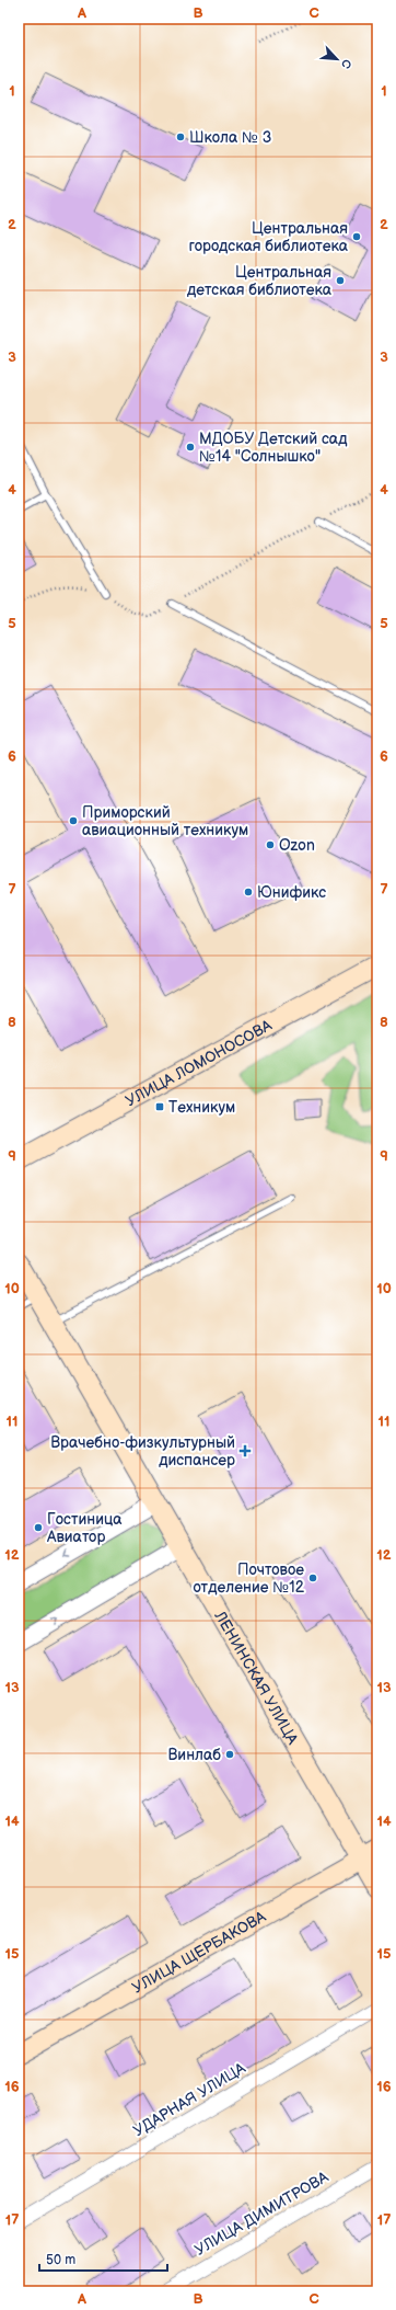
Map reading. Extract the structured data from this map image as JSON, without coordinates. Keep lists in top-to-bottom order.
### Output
{
  "streets": {
    "main road": ["УЛИЦА ЛОМОНОСОВА", "ЛЕНИНСКАЯ УЛИЦА", "УЛИЦА ЩЕРБАКОВА"],
    "street": ["УДАРНАЯ УЛИЦА", "УЛИЦА ДИМИТРОВА"]
  },
  "crossings": [
    ["ЛЕНИНСКАЯ УЛИЦА", "УЛИЦА ЩЕРБАКОВА"]
  ],
  "places": {
    "other": [
      "Школа № 3",
      "Центральная городская библиотека",
      "Центральная детская библиотека",
      "МДОБУ Детский сад №14 \"Солнышко\"",
      "Приморский авиационный техникум",
      "Ozon",
      "Юнификс",
      "Гостиница Авиатор",
      "Почтовое отделение №12",
      "Винлаб"
    ],
    "transit": ["Техникум"],
    "health": ["Врачебно-физкультурный диспансер"]
  },
  "scale_bar": "50 m",
  "north": "bottom right",
  "grid": {
    "columns": ["A", "B", "C"],
    "rows": [
      "1",
      "2",
      "3",
      "4",
      "5",
      "6",
      "7",
      "8",
      "9",
      "10",
      "11",
      "12",
      "13",
      "14",
      "15",
      "16",
      "17"
    ]
  }
}
